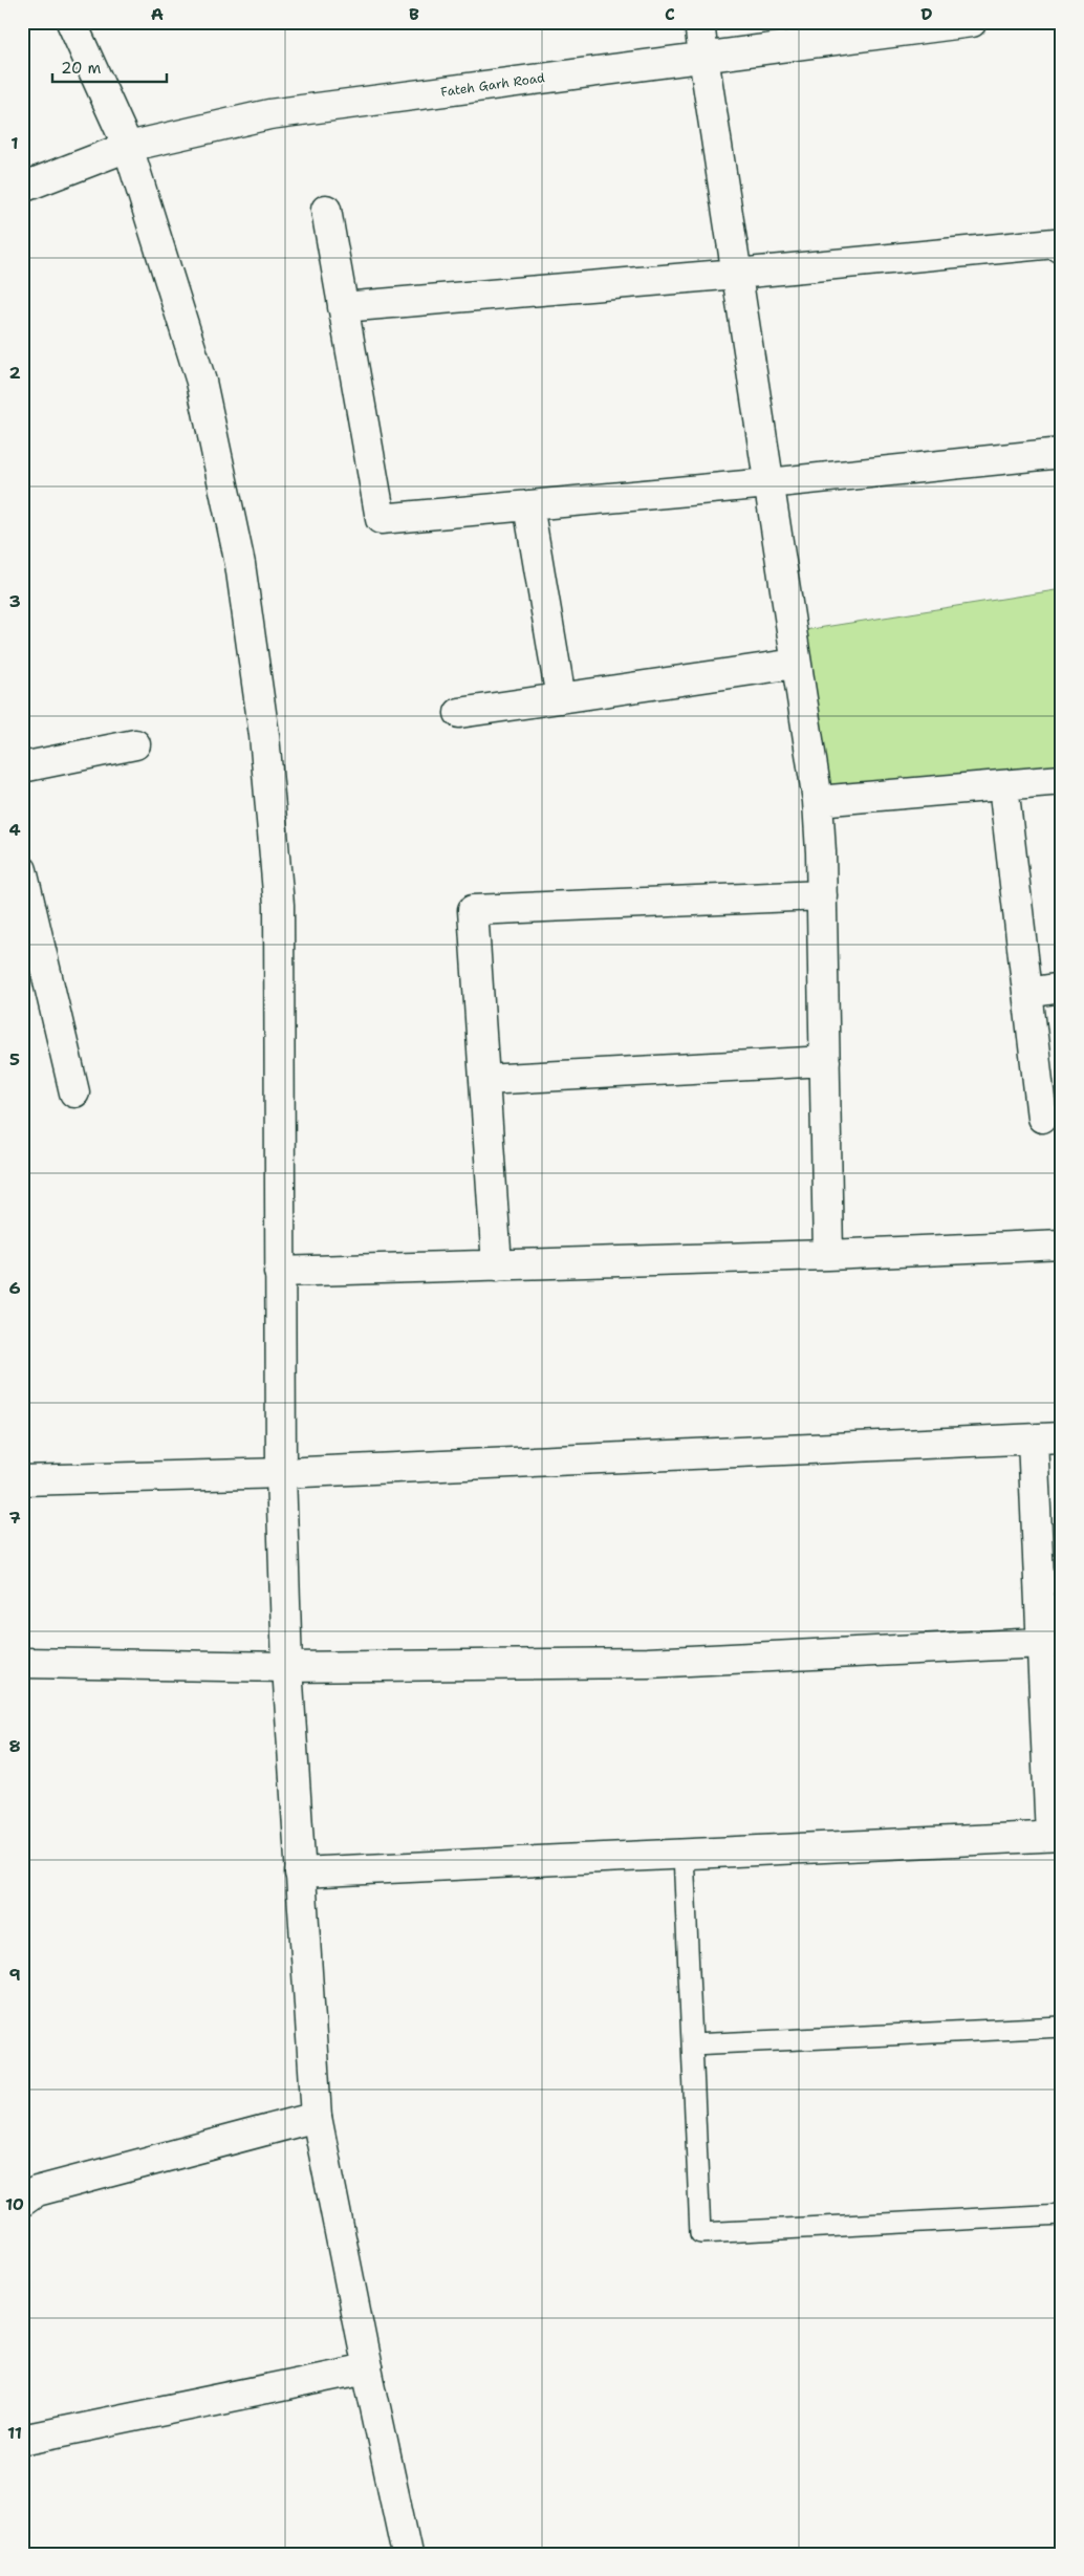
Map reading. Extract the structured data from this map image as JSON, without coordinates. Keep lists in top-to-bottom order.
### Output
{
  "streets": {
    "street": ["Fateh Garh Road"]
  },
  "scale_bar": "20 m",
  "grid": {
    "columns": [
      "A",
      "B",
      "C",
      "D"
    ],
    "rows": [
      "1",
      "2",
      "3",
      "4",
      "5",
      "6",
      "7",
      "8",
      "9",
      "10",
      "11"
    ]
  }
}
